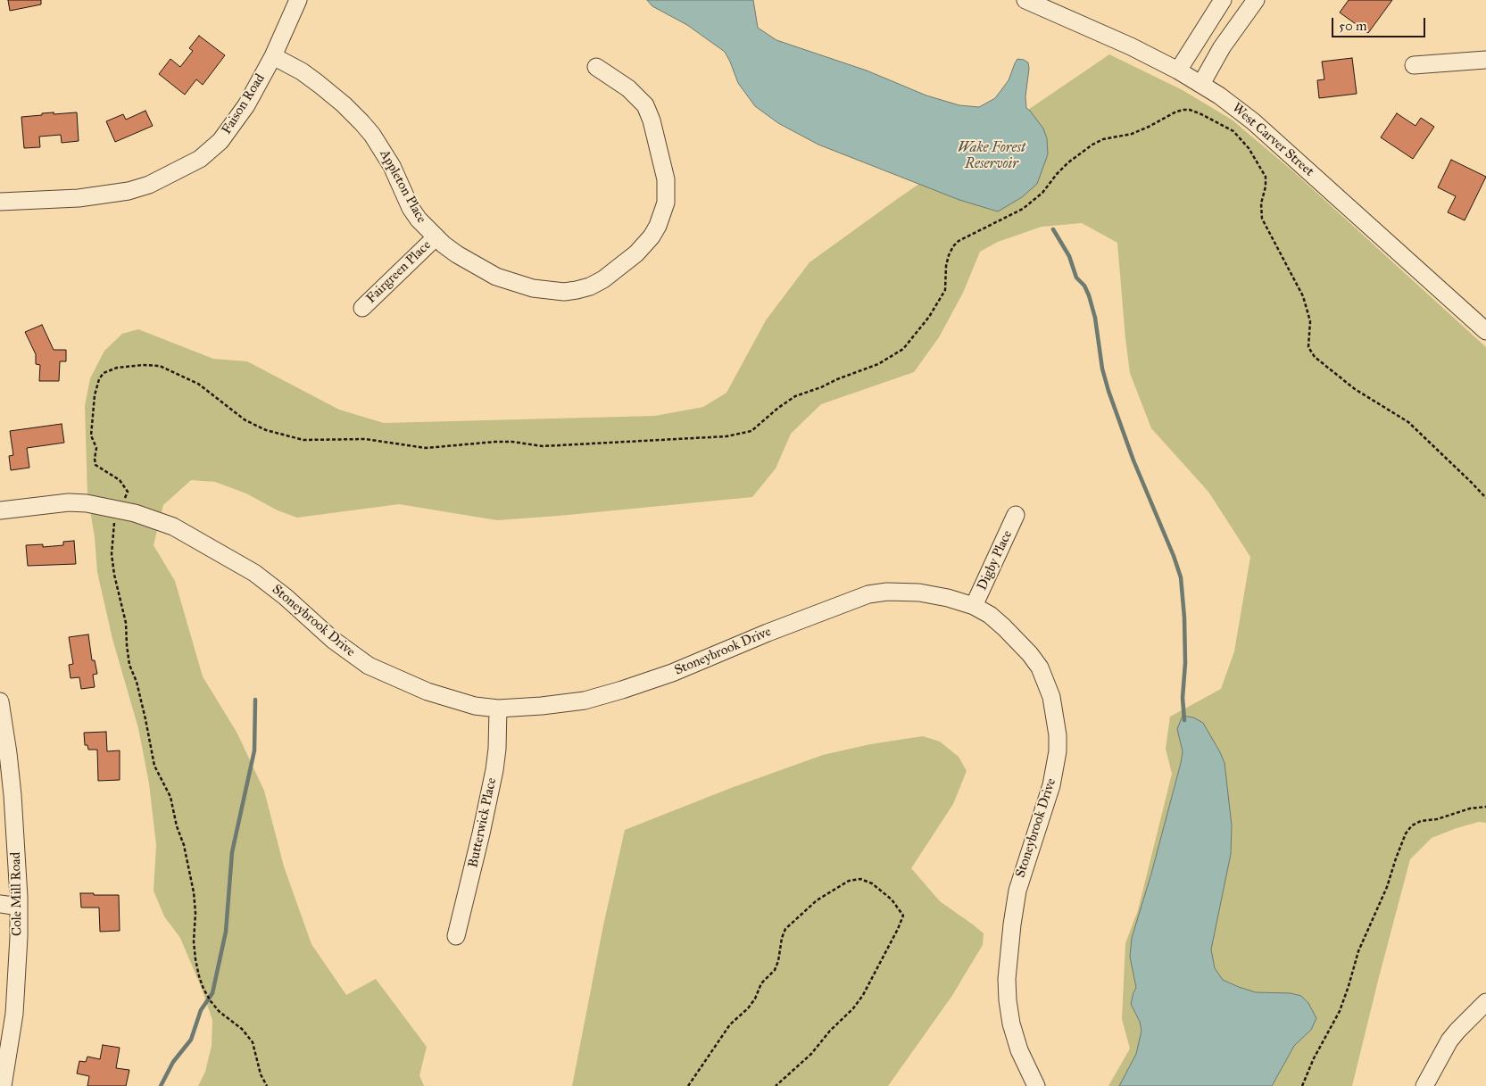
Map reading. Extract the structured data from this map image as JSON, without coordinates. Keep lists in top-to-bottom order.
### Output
{
  "streets": {
    "street": [
      "Faison Road",
      "West Carver Street",
      "Appleton Place",
      "Fairgreen Place",
      "Digby Place",
      "Stoneybrook Drive",
      "Butterwick Place",
      "Cole Mill Road"
    ]
  },
  "crossings": [
    ["Faison Road", "Appleton Place"],
    ["Appleton Place", "Fairgreen Place"],
    ["Digby Place", "Stoneybrook Drive"],
    ["Stoneybrook Drive", "Butterwick Place"]
  ],
  "water": ["Wake Forest Reservoir"],
  "scale_bar": "50 m"
}
